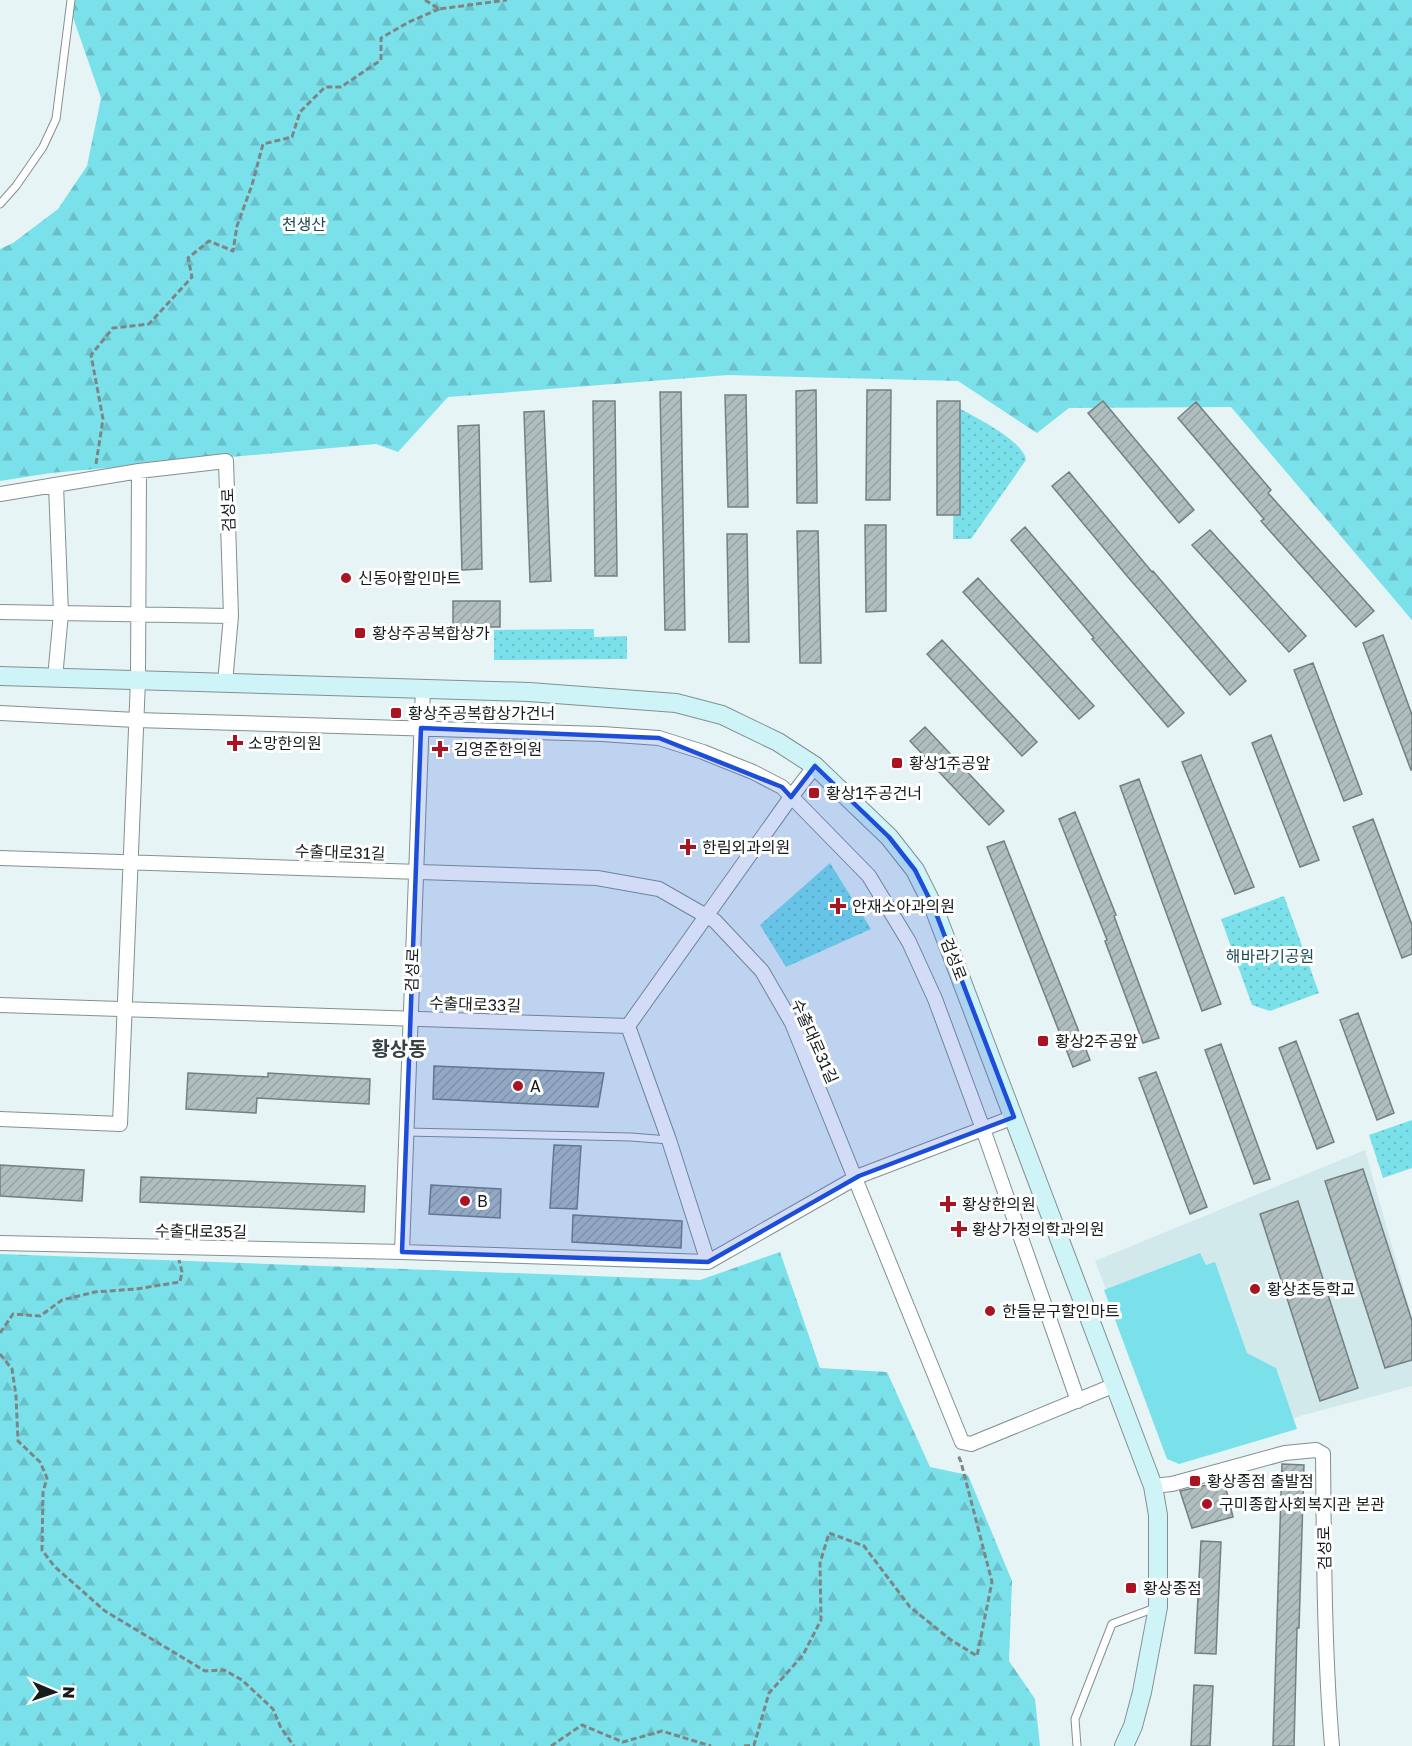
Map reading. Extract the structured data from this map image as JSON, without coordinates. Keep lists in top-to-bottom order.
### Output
{
  "streets": {
    "street": [
      "검성로",
      "수출대로31길",
      "수출대로33길",
      "수출대로35길"
    ]
  },
  "crossings": [
    ["검성로", "수출대로31길"],
    ["검성로", "수출대로33길"],
    ["검성로", "수출대로35길"]
  ],
  "districts": ["황상동"],
  "parks": ["천생산", "해바라기공원"],
  "places": {
    "other": [
      "신동아할인마트",
      "A",
      "B",
      "황상초등학교",
      "한들문구할인마트",
      "구미종합사회복지관 본관"
    ],
    "transit": [
      "황상주공복합상가",
      "황상주공복합상가건너",
      "황상1주공앞",
      "황상1주공건너",
      "황상2주공앞",
      "황상종점 출발점",
      "황상종점"
    ],
    "health": [
      "소망한의원",
      "김영준한의원",
      "한림외과의원",
      "안재소아과의원",
      "황상한의원",
      "황상가정의학과의원"
    ]
  },
  "north": "right"
}
